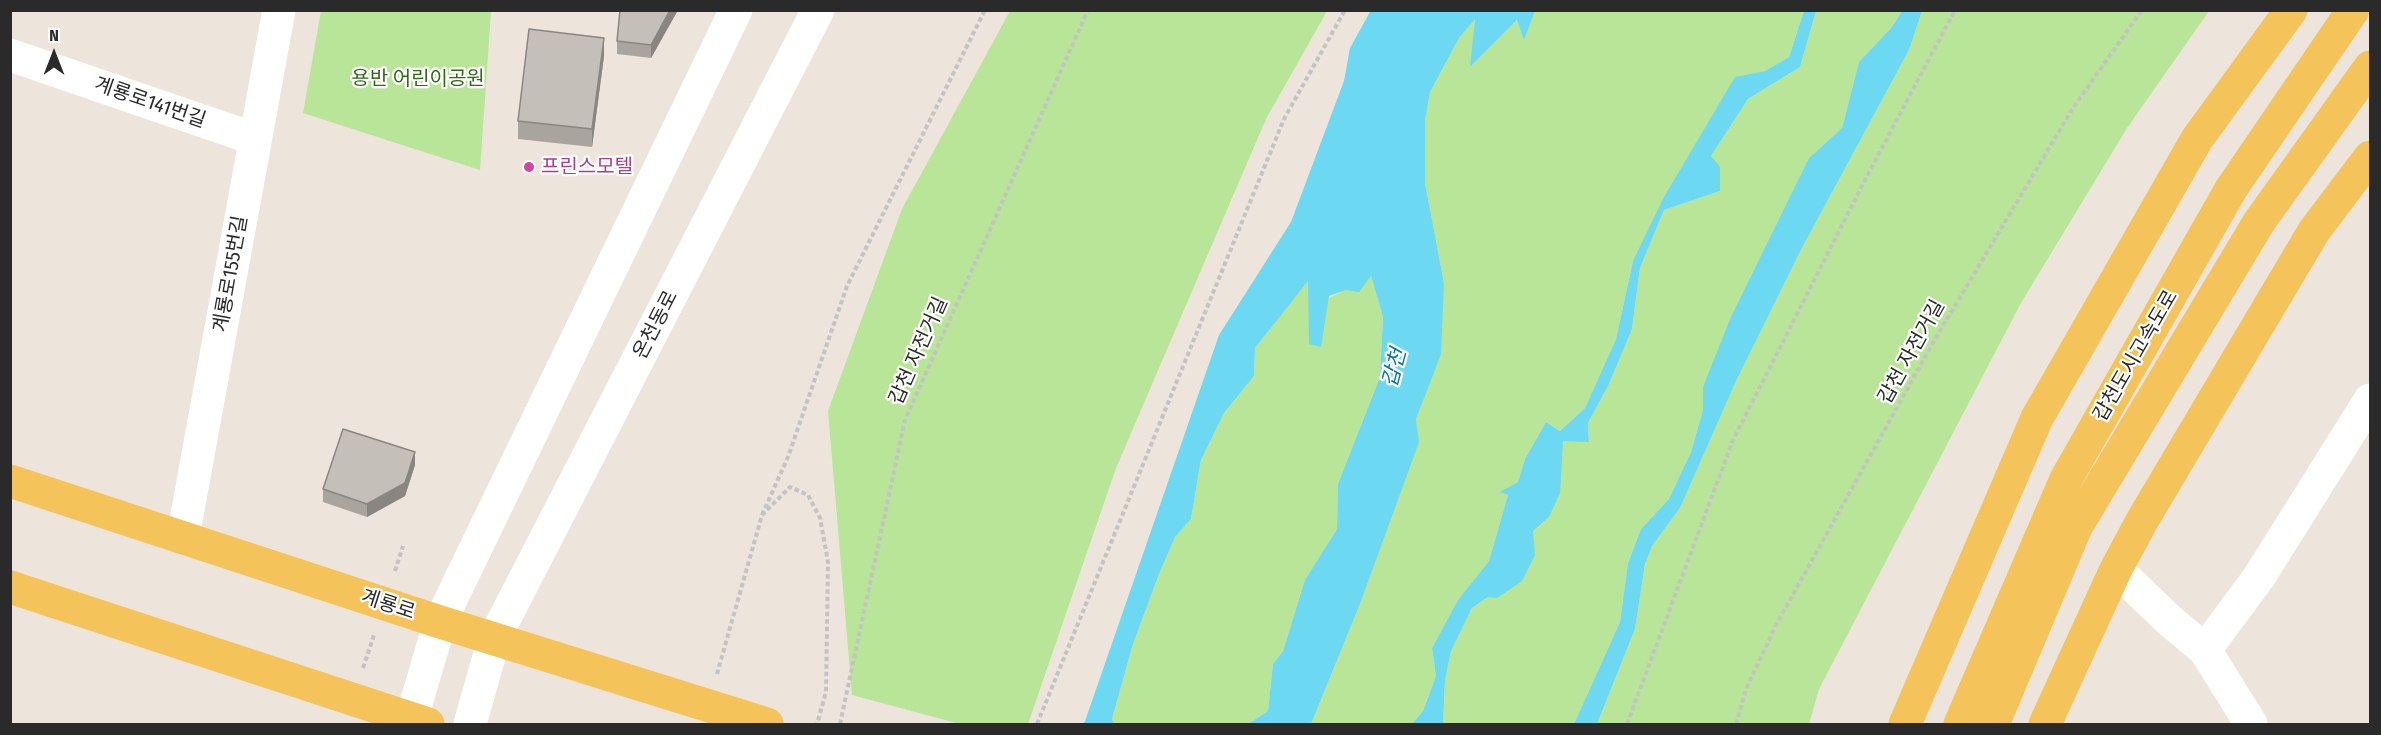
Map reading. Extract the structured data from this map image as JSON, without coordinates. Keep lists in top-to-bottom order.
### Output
{
  "streets": {
    "main road": [
      "계룡로141번길",
      "계룡로155번길",
      "온천동로",
      "갑천도시고속도로",
      "계룡로"
    ],
    "path": ["갑천 자전거길"]
  },
  "crossings": [
    ["계룡로141번길", "계룡로155번길"],
    ["계룡로155번길", "계룡로"],
    ["온천동로", "계룡로"]
  ],
  "water": ["갑천"],
  "parks": ["용반 어린이공원"],
  "places": ["프린스모텔"],
  "north": "top"
}
